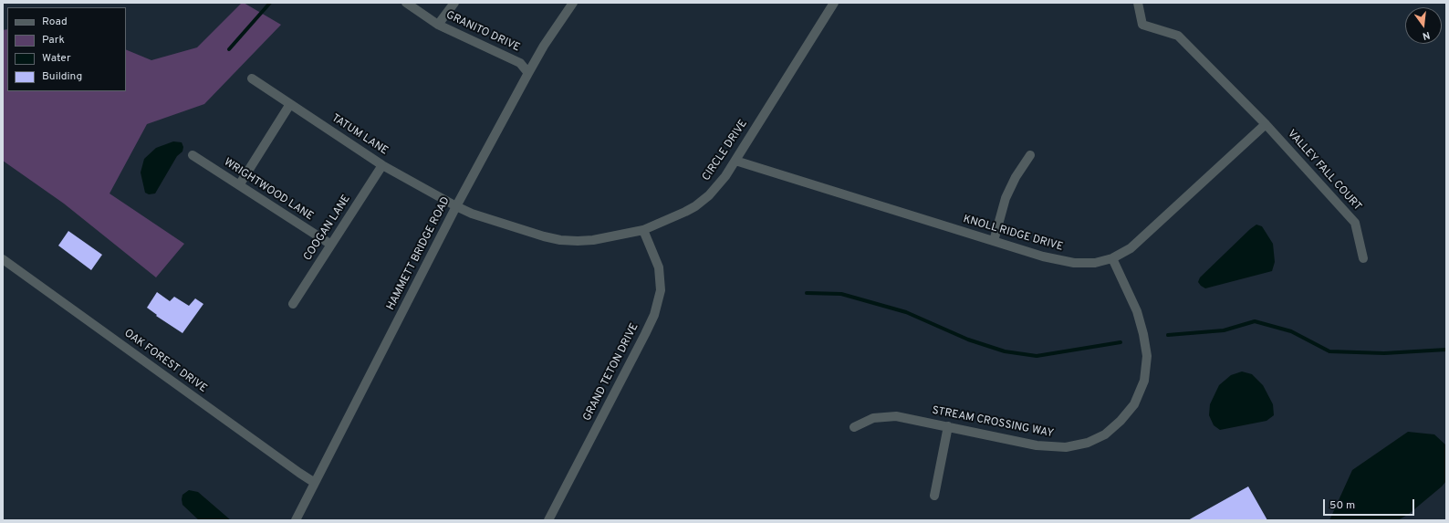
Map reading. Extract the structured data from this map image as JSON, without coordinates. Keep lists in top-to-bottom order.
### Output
{
  "streets": {
    "street": [
      "GRANITO DRIVE",
      "TATUM LANE",
      "CIRCLE DRIVE",
      "VALLEY FALL COURT",
      "WRIGHTWOOD LANE",
      "COOGAN LANE",
      "KNOLL RIDGE DRIVE",
      "HAMMETT BRIDGE ROAD",
      "OAK FOREST DRIVE",
      "GRAND TETON DRIVE",
      "STREAM CROSSING WAY"
    ]
  },
  "crossings": [
    ["GRANITO DRIVE", "HAMMETT BRIDGE ROAD"],
    ["TATUM LANE", "CIRCLE DRIVE"],
    ["TATUM LANE", "COOGAN LANE"],
    ["TATUM LANE", "HAMMETT BRIDGE ROAD"],
    ["CIRCLE DRIVE", "KNOLL RIDGE DRIVE"],
    ["CIRCLE DRIVE", "HAMMETT BRIDGE ROAD"],
    ["CIRCLE DRIVE", "GRAND TETON DRIVE"],
    ["VALLEY FALL COURT", "KNOLL RIDGE DRIVE"],
    ["WRIGHTWOOD LANE", "COOGAN LANE"],
    ["KNOLL RIDGE DRIVE", "STREAM CROSSING WAY"],
    ["HAMMETT BRIDGE ROAD", "OAK FOREST DRIVE"]
  ],
  "legend": [
    "Road",
    "Park",
    "Water",
    "Building"
  ],
  "scale_bar": "50 m",
  "north": "bottom"
}
